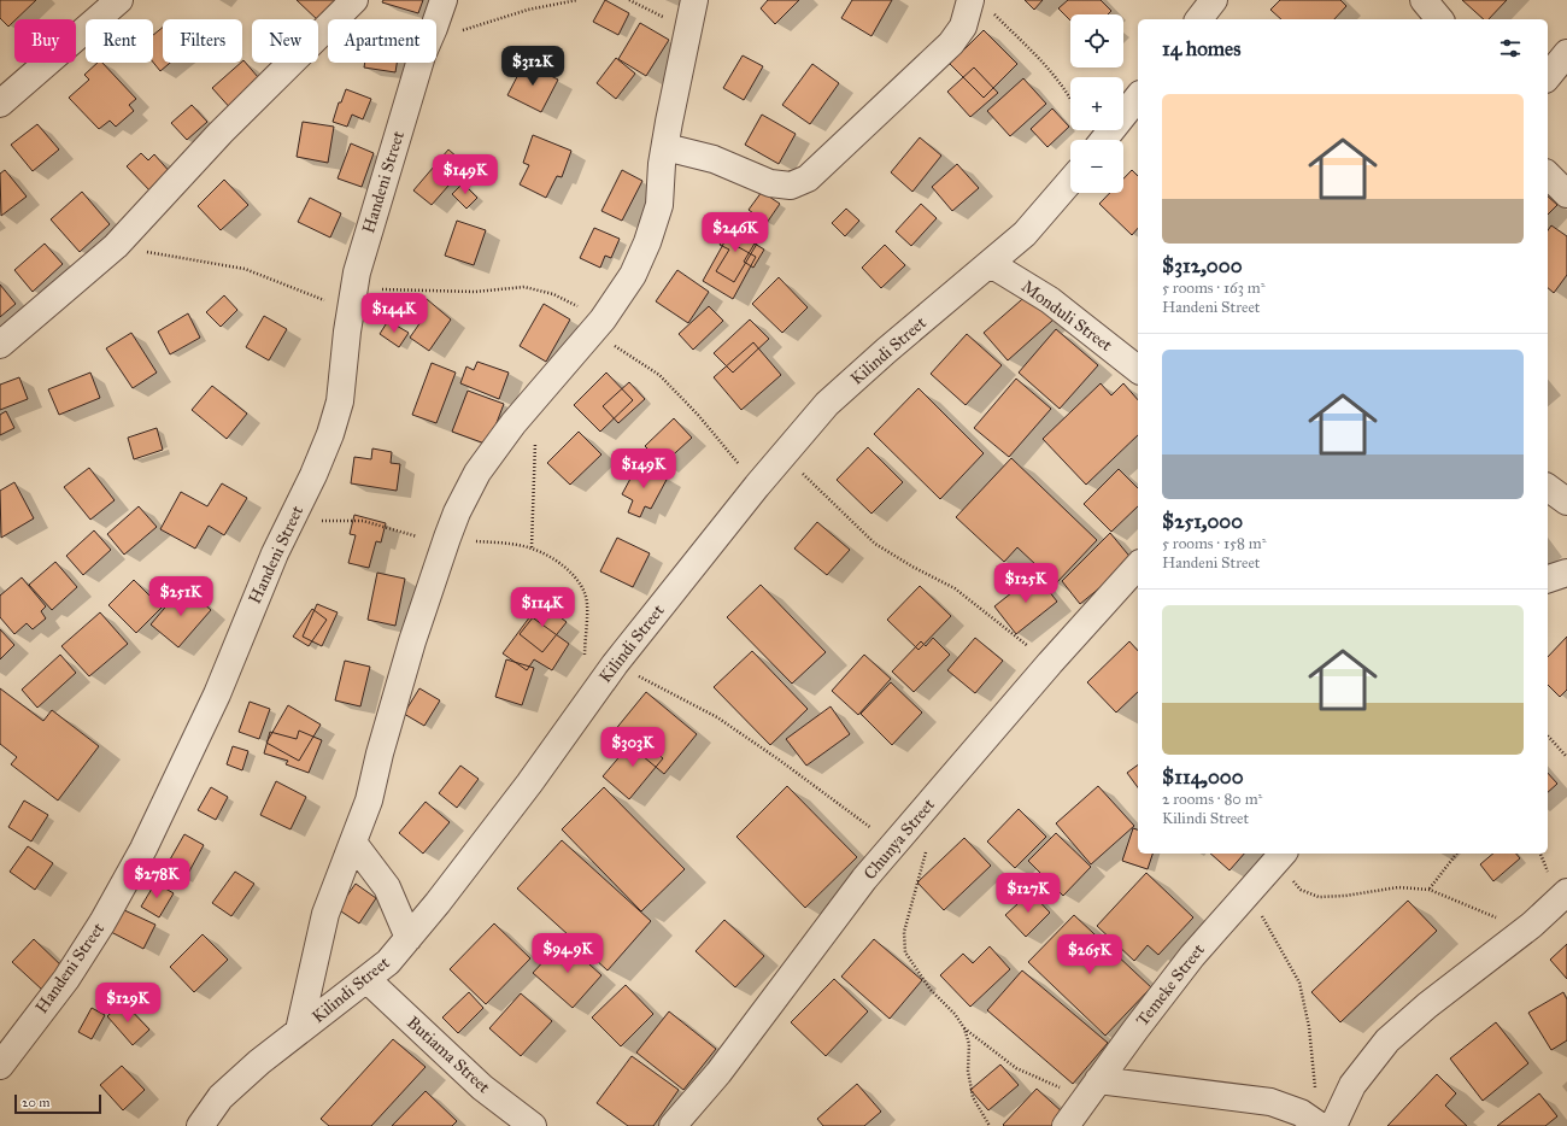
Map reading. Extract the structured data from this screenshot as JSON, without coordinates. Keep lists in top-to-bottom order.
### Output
{
  "streets": {
    "street": [
      "Handeni Street",
      "Monduli Street",
      "Kilindi Street",
      "Chunya Street",
      "Temeke Street",
      "Butiama Street"
    ]
  },
  "crossings": [
    ["Monduli Street", "Kilindi Street"],
    ["Kilindi Street", "Butiama Street"]
  ],
  "scale_bar": "20 m",
  "page": {
    "map_buttons": ["+", "−"],
    "chip": [
      "Buy",
      "Rent",
      "Filters",
      "New",
      "Apartment"
    ],
    "heading": "14 homes",
    "price": [
      "$312K",
      "$149K",
      "$246K",
      "$144K",
      "$149K",
      "$125K",
      "$251K",
      "$114K",
      "$303K",
      "$278K",
      "$127K",
      "$94.9K",
      "$265K",
      "$129K"
    ],
    "list": [
      {
        "name": "$312,000",
        "note": "5 rooms · 163 m² · Handeni Street"
      },
      {
        "name": "$251,000",
        "note": "5 rooms · 158 m² · Handeni Street"
      },
      {
        "name": "$114,000",
        "note": "2 rooms · 80 m² · Kilindi Street"
      }
    ],
    "scale": "20 m"
  }
}
